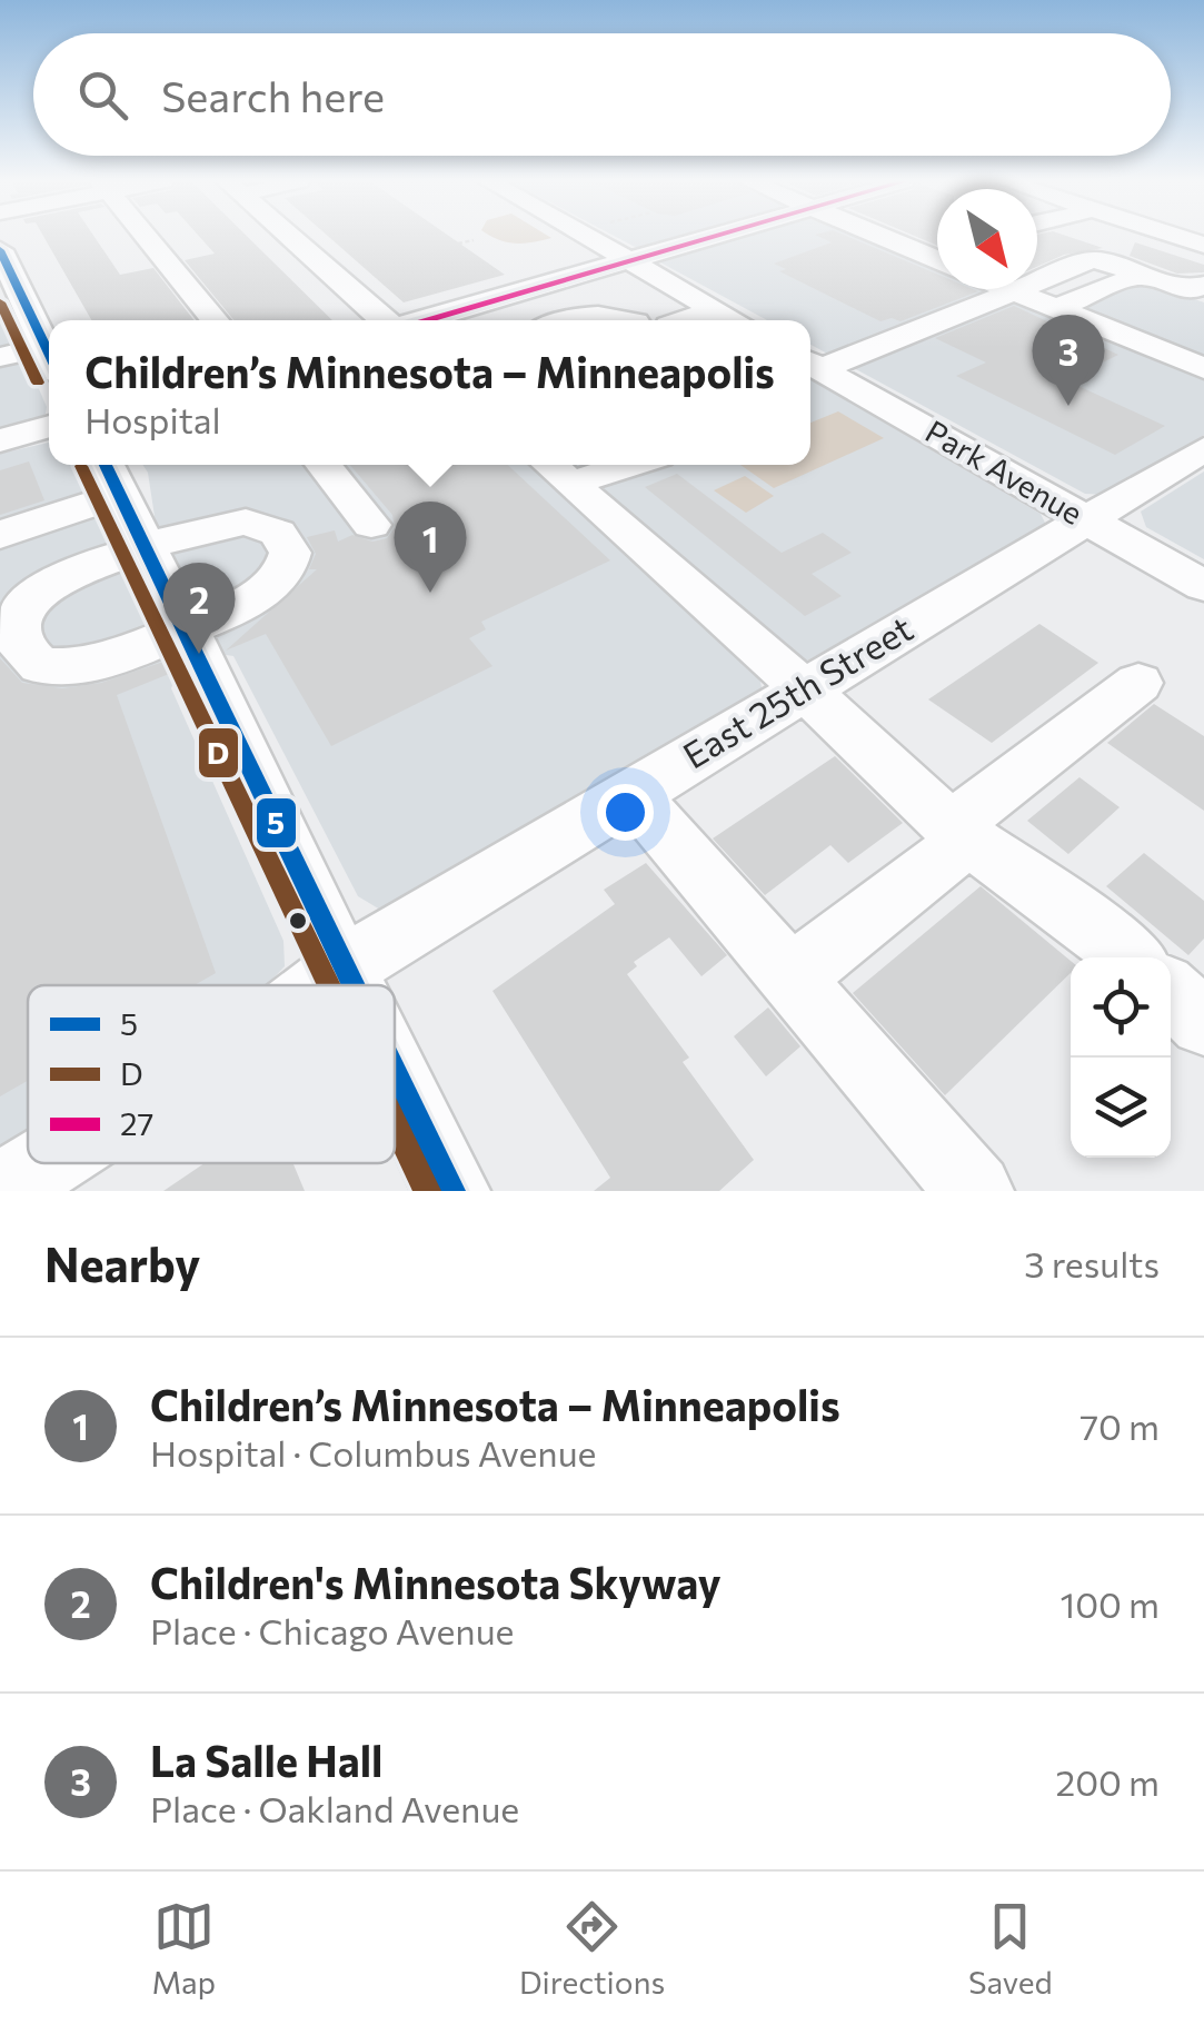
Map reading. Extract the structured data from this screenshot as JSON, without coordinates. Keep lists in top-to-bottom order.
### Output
{
  "streets": {
    "street": ["Park Avenue", "East 25th Street"]
  },
  "crossings": [
    ["Park Avenue", "East 25th Street"]
  ],
  "lines": ["transit line 27", "transit line 5", "transit line D"],
  "legend": ["5", "D", "27"],
  "north": "bottom right",
  "page": {
    "search": "Search here",
    "pins": ["3", "1", "2"],
    "popup": ["Children’s Minnesota – Minneapolis", "Hospital"],
    "heading": ["Nearby", "3 results"],
    "list": [
      {
        "mark": "1",
        "name": "Children’s Minnesota – Minneapolis",
        "note": "Hospital · Columbus Avenue",
        "value": "70 m"
      },
      {
        "mark": "2",
        "name": "Children's Minnesota Skyway",
        "note": "Place · Chicago Avenue",
        "value": "100 m"
      },
      {
        "mark": "3",
        "name": "La Salle Hall",
        "note": "Place · Oakland Avenue",
        "value": "200 m"
      }
    ],
    "nav": ["Map", "Directions", "Saved"]
  }
}
